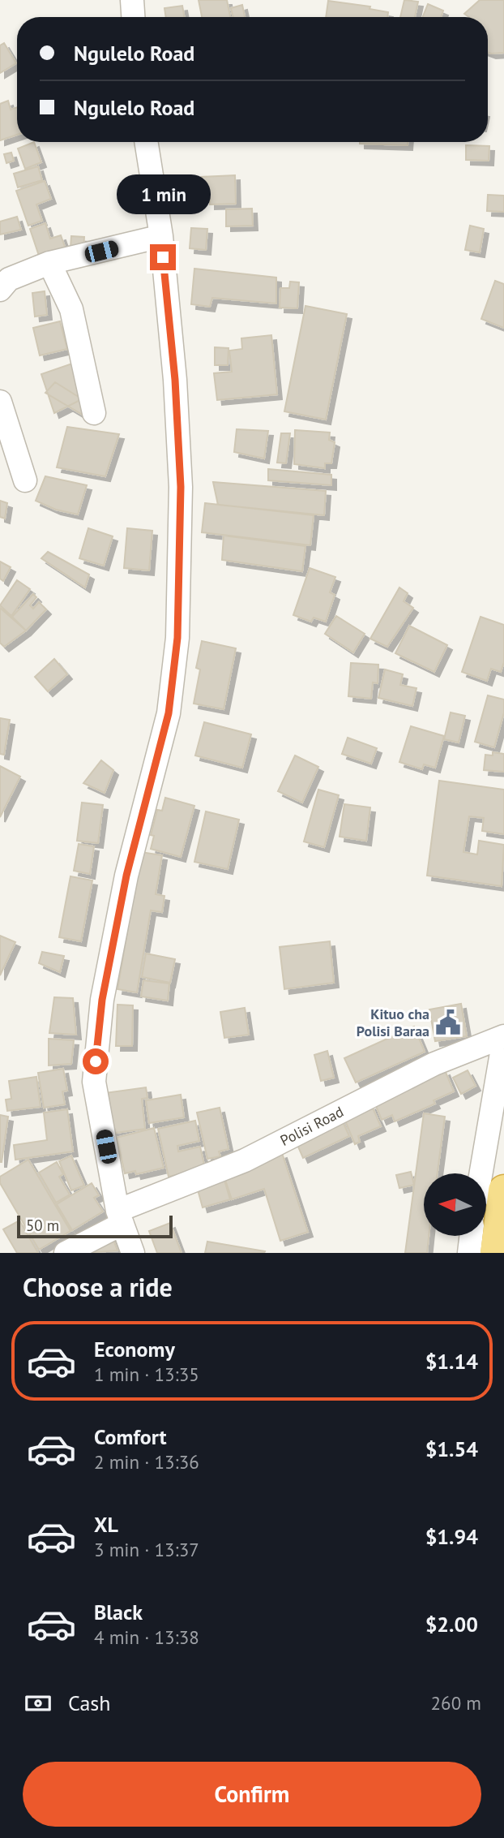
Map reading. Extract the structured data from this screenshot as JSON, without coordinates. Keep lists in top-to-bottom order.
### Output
{
  "streets": {
    "street": ["Polisi Road"]
  },
  "places": {
    "public building": ["Kituo cha Polisi Baraa"]
  },
  "scale_bar": "50 m",
  "north": "left",
  "page": {
    "banner": ["Ngulelo Road", "Ngulelo Road"],
    "bubble": "1 min",
    "scale": "50 m",
    "heading": "Choose a ride",
    "list": [
      {
        "name": "Economy",
        "note": "1 min · 13:35",
        "value": "$1.14"
      },
      {
        "name": "Comfort",
        "note": "2 min · 13:36",
        "value": "$1.54"
      },
      {
        "name": "XL",
        "note": "3 min · 13:37",
        "value": "$1.94"
      },
      {
        "name": "Black",
        "note": "4 min · 13:38",
        "value": "$2.00"
      }
    ],
    "pay": ["Cash", "260 m"],
    "buttons": "Confirm"
  }
}
